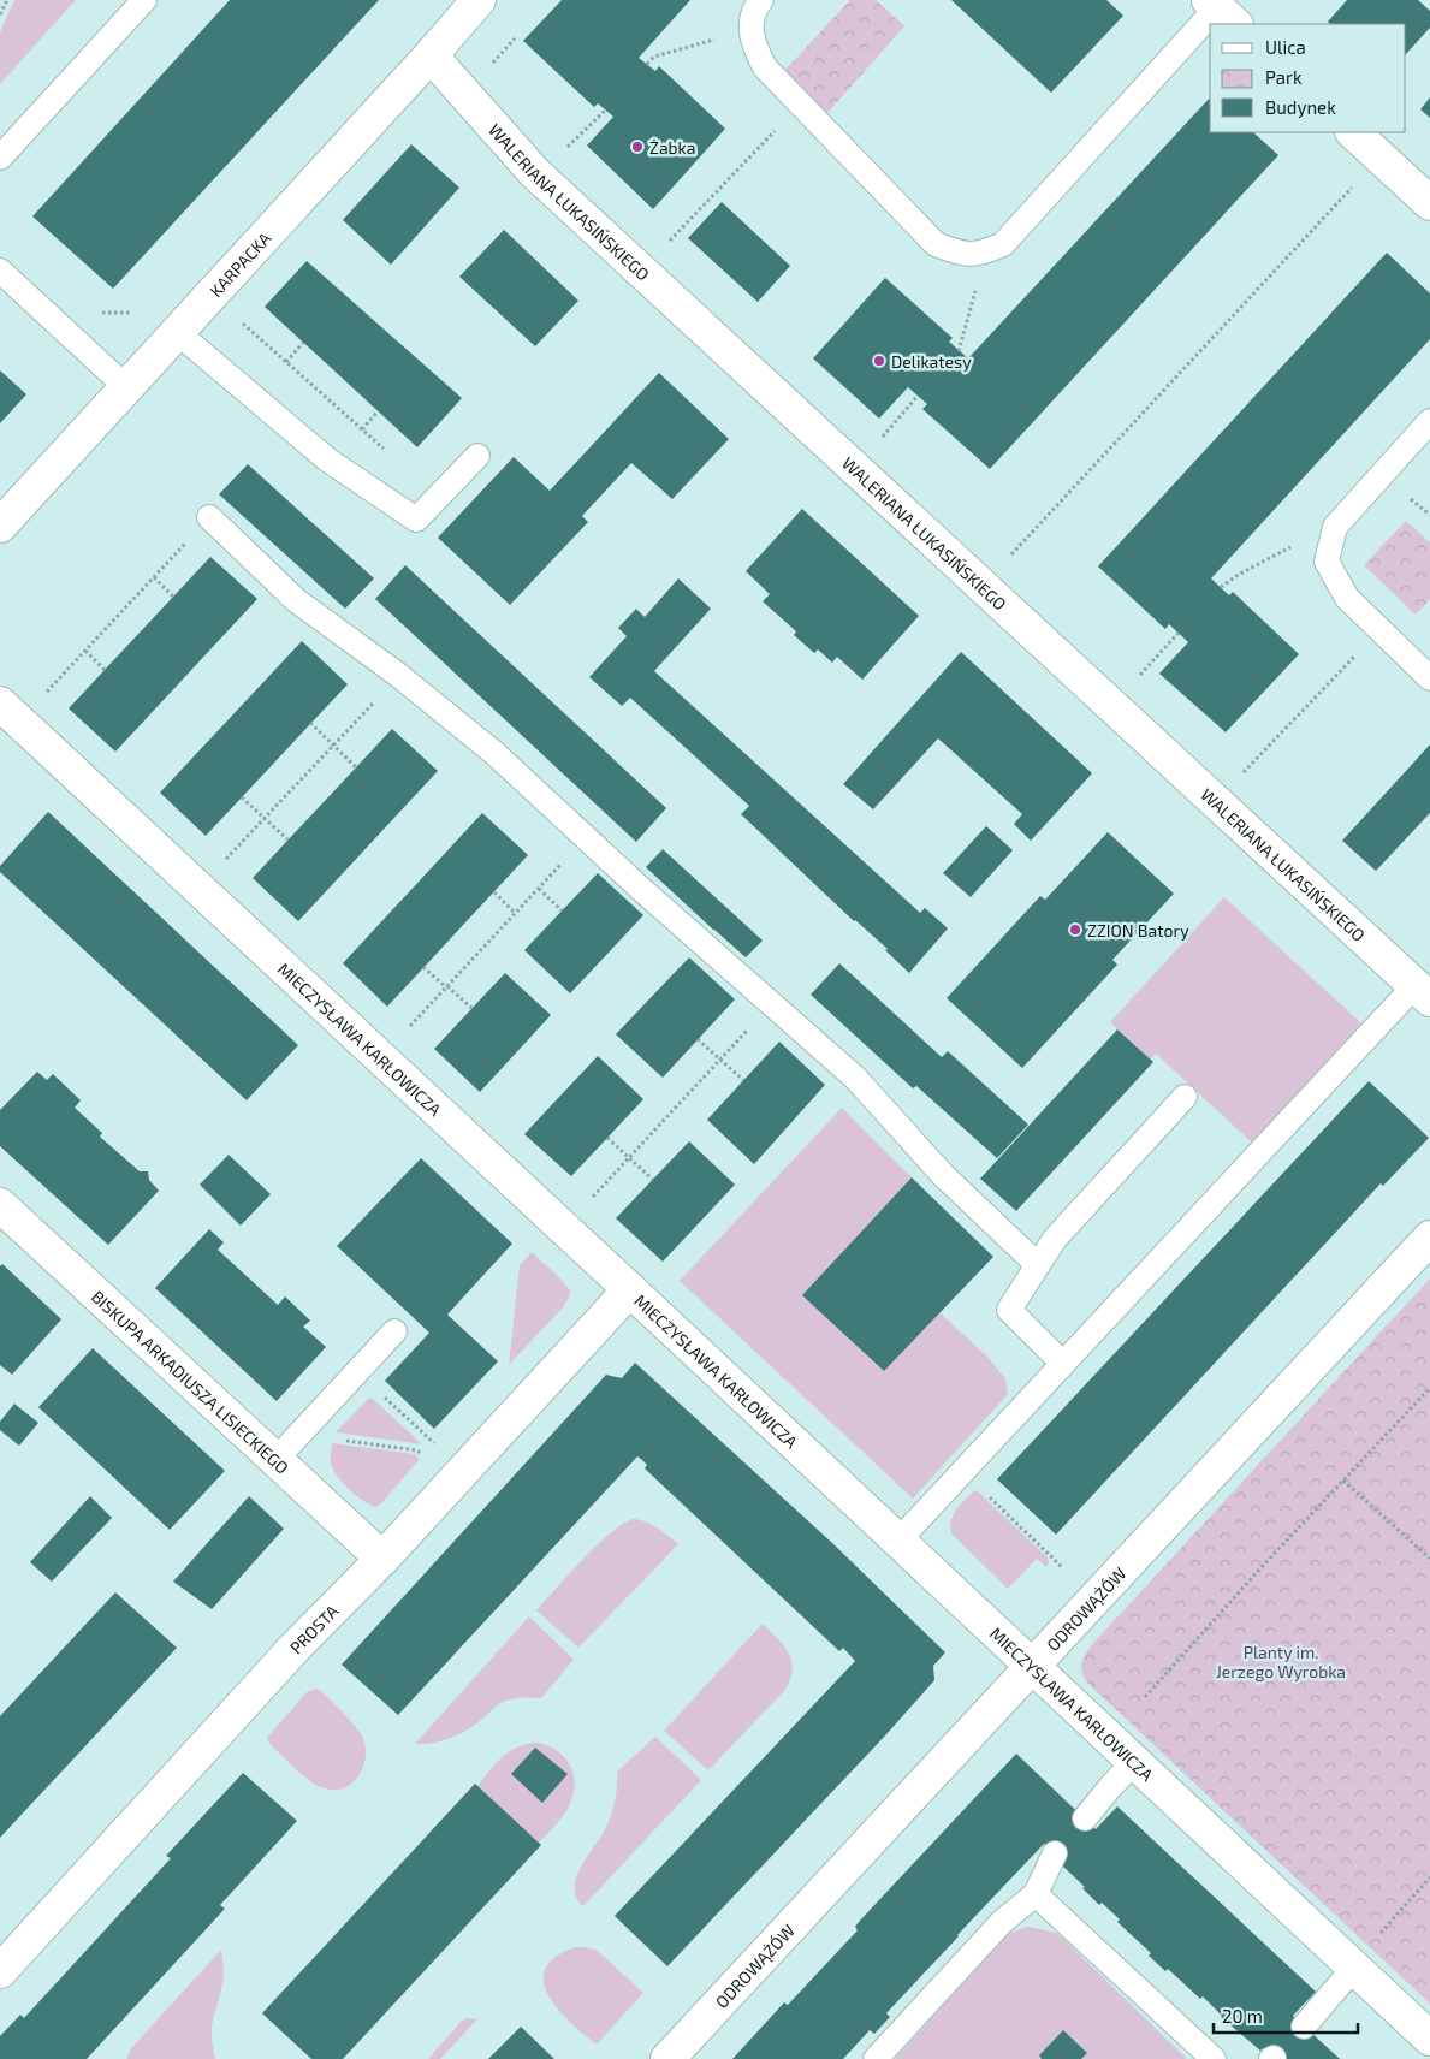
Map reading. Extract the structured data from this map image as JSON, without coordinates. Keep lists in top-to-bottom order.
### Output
{
  "streets": {
    "street": [
      "WALERIANA ŁUKASIŃSKIEGO",
      "KARPACKA",
      "MIECZYSŁAWA KARŁOWICZA",
      "BISKUPA ARKADIUSZA LISIECKIEGO",
      "ODROWĄŻÓW",
      "PROSTA"
    ]
  },
  "crossings": [
    ["WALERIANA ŁUKASIŃSKIEGO", "KARPACKA"],
    ["MIECZYSŁAWA KARŁOWICZA", "ODROWĄŻÓW"],
    ["MIECZYSŁAWA KARŁOWICZA", "PROSTA"],
    ["BISKUPA ARKADIUSZA LISIECKIEGO", "PROSTA"]
  ],
  "parks": ["Planty im. Jerzego Wyrobka"],
  "places": ["Żabka", "Delikatesy", "ZZION Batory"],
  "legend": ["Ulica", "Park", "Budynek"],
  "scale_bar": "20 m"
}
